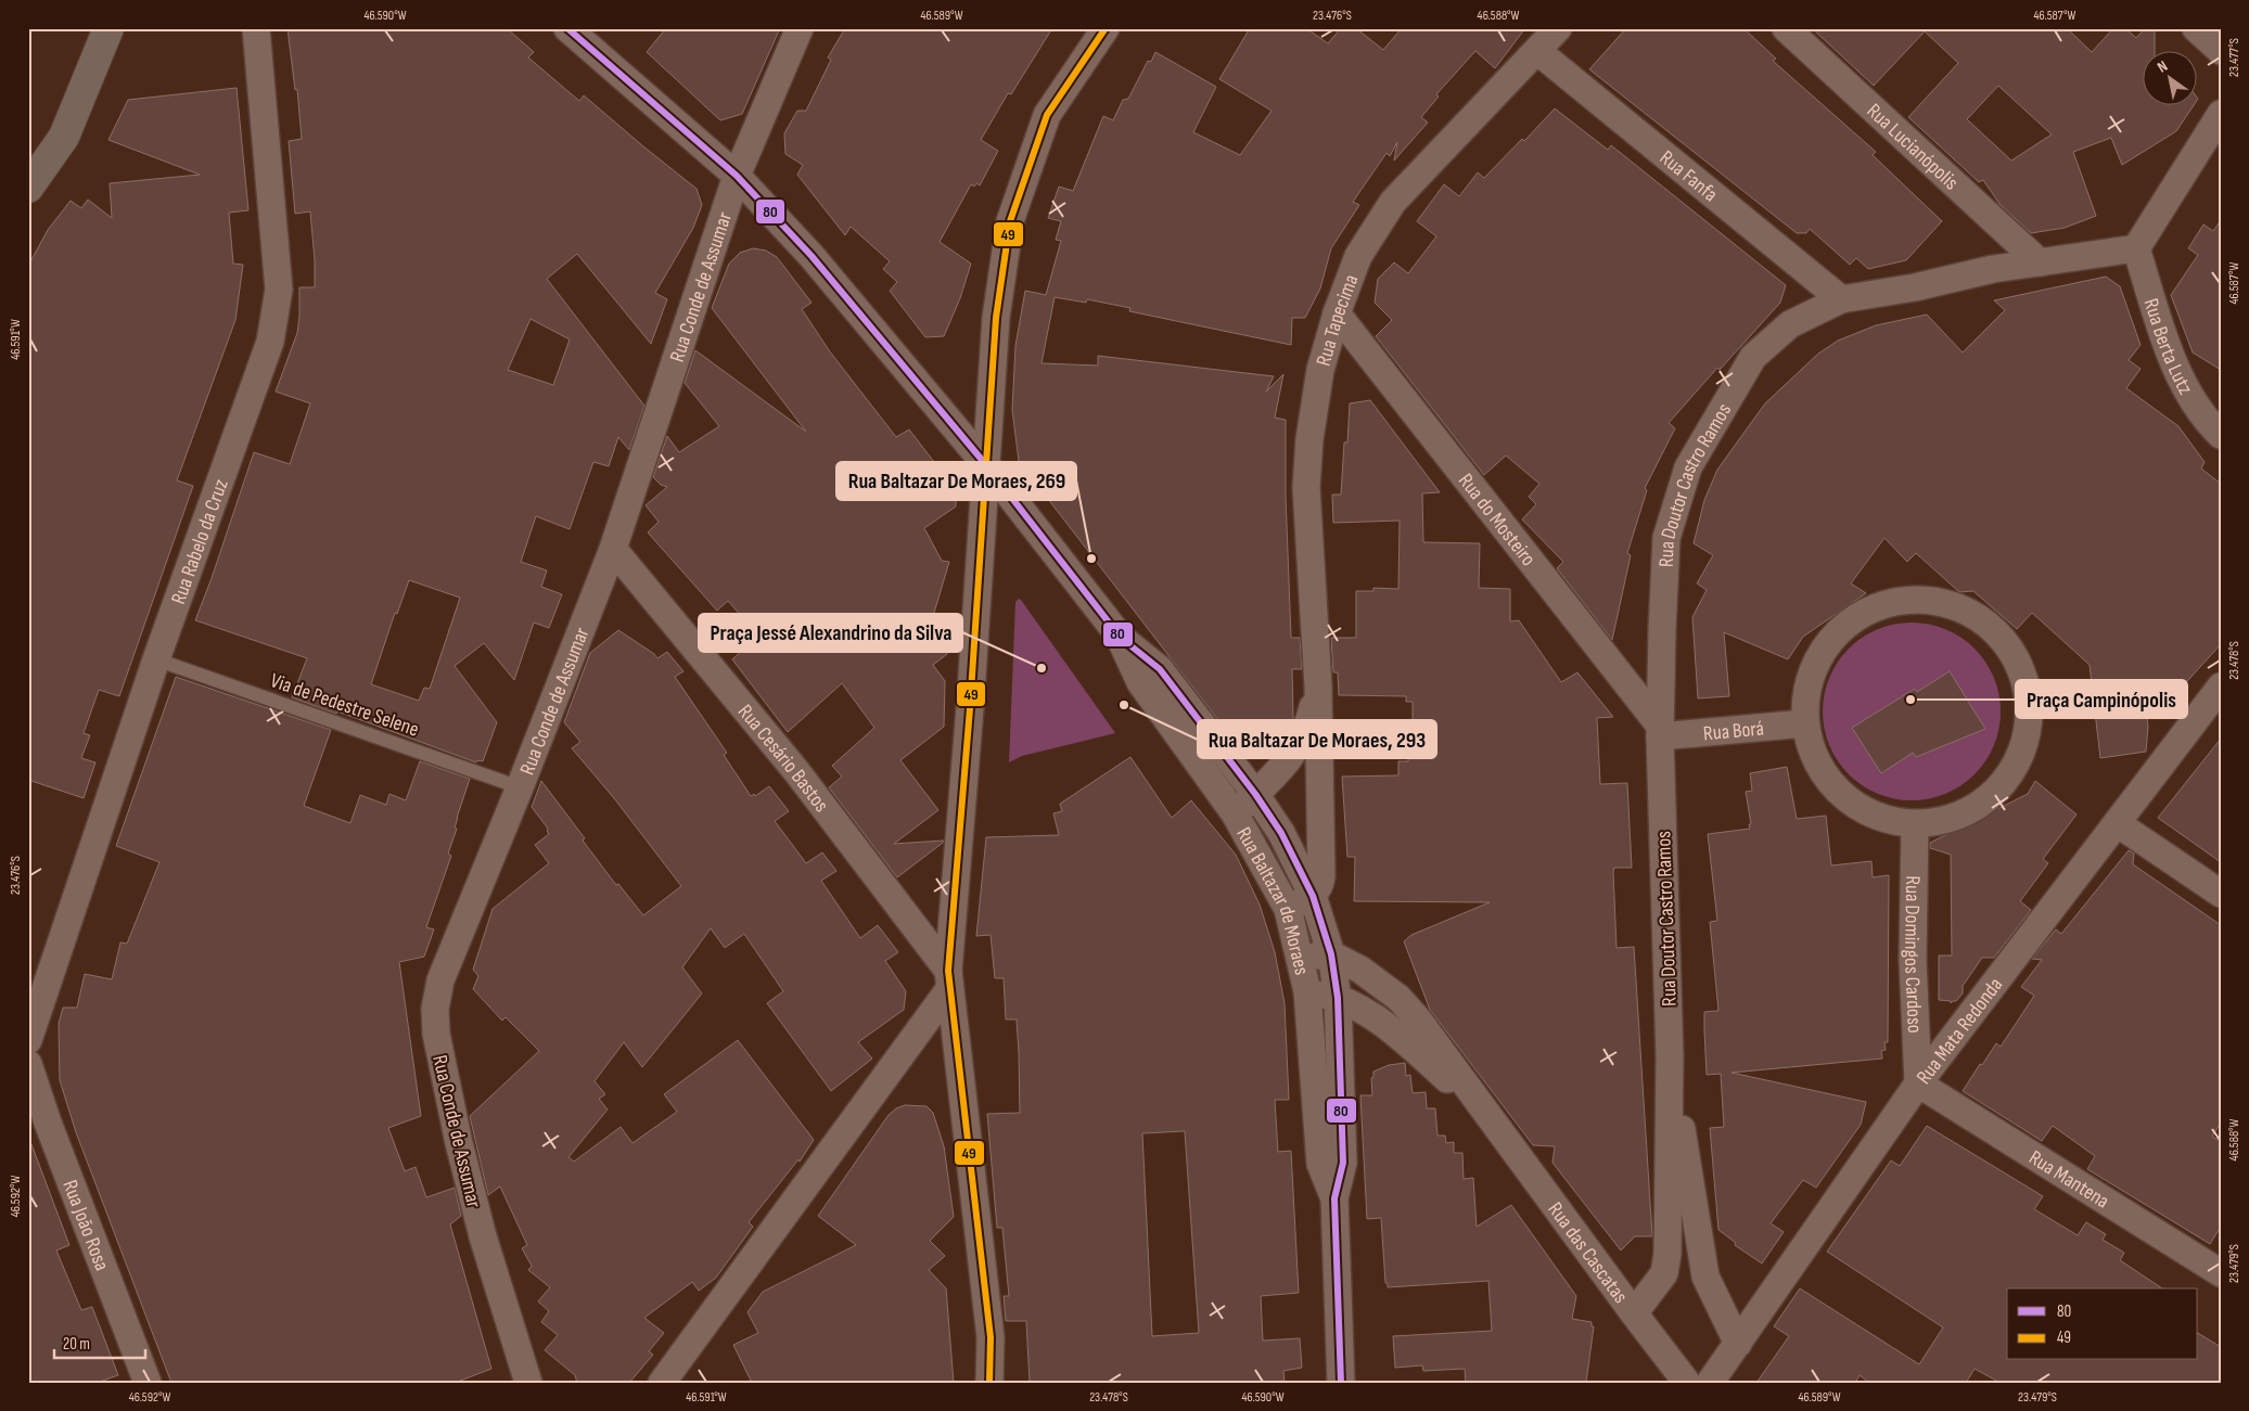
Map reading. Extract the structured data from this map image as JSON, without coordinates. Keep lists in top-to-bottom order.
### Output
{
  "streets": {
    "street": [
      "Rua Lucianópolis",
      "Rua Fanfa",
      "Rua Conde de Assumar",
      "Rua Tapecima",
      "Rua Berta Lutz",
      "Rua Doutor Castro Ramos",
      "Rua do Mosteiro",
      "Rua Rabelo da Cruz",
      "Rua Borá",
      "Rua Cesário Bastos",
      "Rua Baltazar de Moraes",
      "Rua Domingos Cardoso",
      "Rua Mata Redonda",
      "Rua Mantena",
      "Rua João Rosa",
      "Rua das Cascatas"
    ],
    "lane": ["Via de Pedestre Selene"]
  },
  "crossings": [
    ["Rua Lucianópolis", "Rua Doutor Castro Ramos"],
    ["Rua Fanfa", "Rua Tapecima"],
    ["Rua Fanfa", "Rua Doutor Castro Ramos"],
    ["Rua Conde de Assumar", "Via de Pedestre Selene"],
    ["Rua Conde de Assumar", "Rua Cesário Bastos"],
    ["Rua Conde de Assumar", "Rua Baltazar de Moraes"],
    ["Rua Tapecima", "Rua do Mosteiro"],
    ["Rua Tapecima", "Rua Baltazar de Moraes"],
    ["Rua Berta Lutz", "Rua Doutor Castro Ramos"],
    ["Rua Doutor Castro Ramos", "Rua do Mosteiro"],
    ["Rua Doutor Castro Ramos", "Rua Borá"],
    ["Rua Doutor Castro Ramos", "Rua Mata Redonda"],
    ["Rua do Mosteiro", "Rua Borá"],
    ["Rua Rabelo da Cruz", "Via de Pedestre Selene"],
    ["Rua Baltazar de Moraes", "Rua das Cascatas"],
    ["Rua Domingos Cardoso", "Rua Mata Redonda"],
    ["Rua Domingos Cardoso", "Rua Mantena"],
    ["Rua Mata Redonda", "Rua Mantena"]
  ],
  "places": [
    "Rua Baltazar De Moraes, 269",
    "Praça Jessé Alexandrino da Silva",
    "Praça Campinópolis",
    "Rua Baltazar De Moraes, 293"
  ],
  "lines": ["transit line 80", "transit line 49"],
  "legend": ["80", "49"],
  "scale_bar": "20 m",
  "north": "top left",
  "coordinates": [
    "46.590°W",
    "46.589°W",
    "23.476°S",
    "46.588°W",
    "46.587°W",
    "23.477°S",
    "46.591°W",
    "23.478°S",
    "46.592°W",
    "23.479°S"
  ]
}
